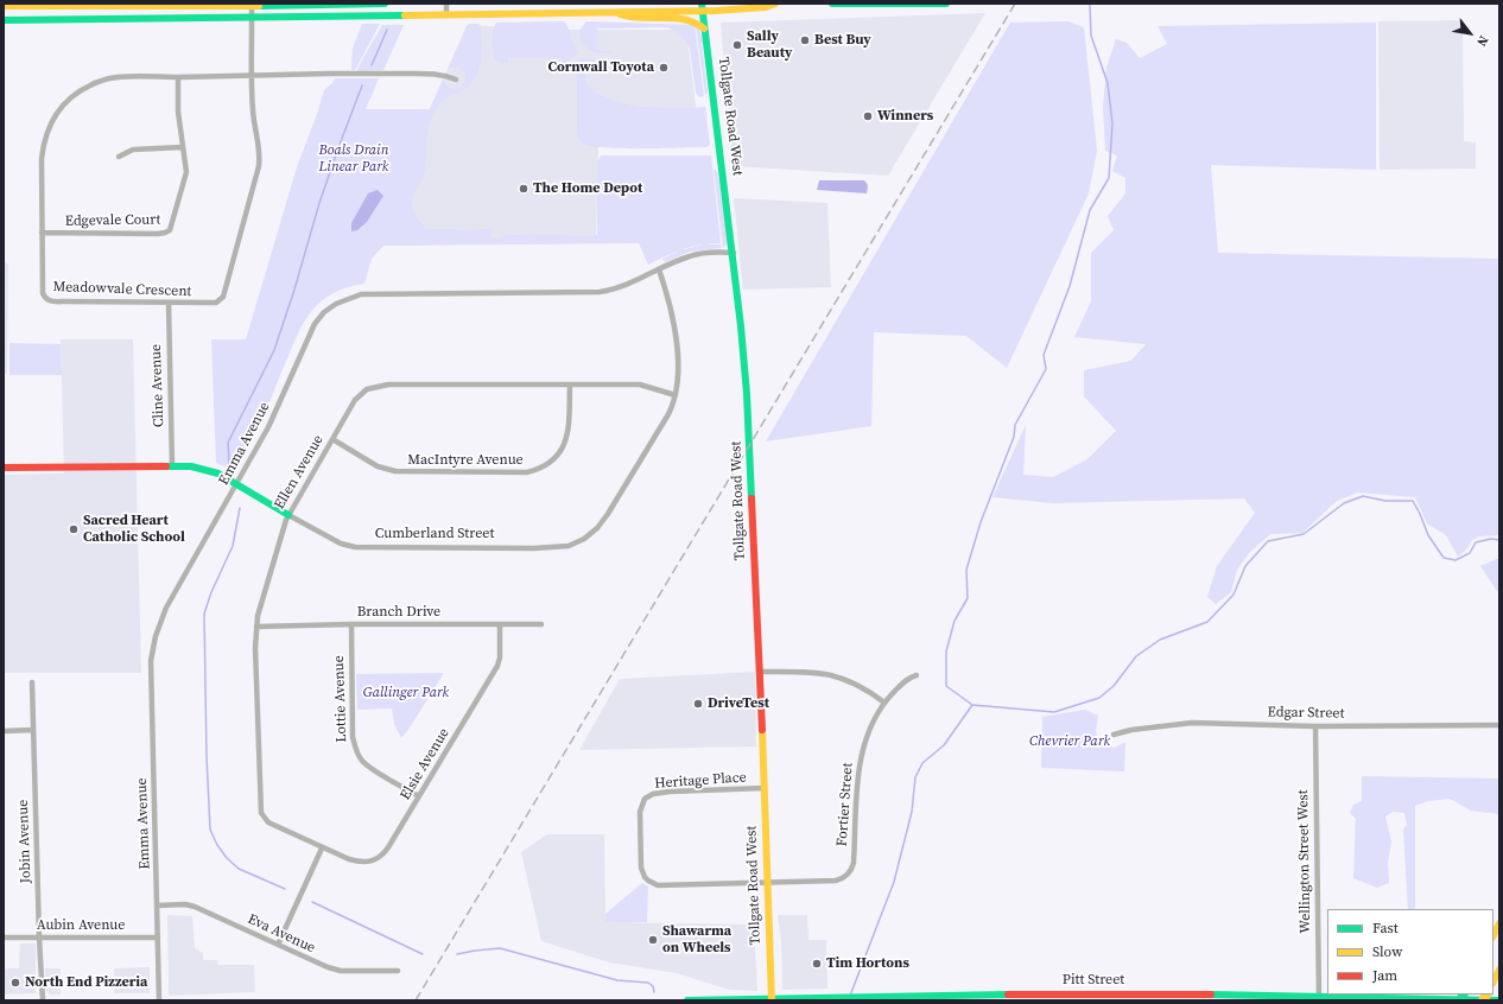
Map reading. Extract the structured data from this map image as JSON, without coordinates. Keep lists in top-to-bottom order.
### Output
{
  "streets": {
    "main road": ["Tollgate Road West", "Cumberland Street", "Pitt Street"],
    "street": [
      "Edgevale Court",
      "Meadowvale Crescent",
      "Cline Avenue",
      "Emma Avenue",
      "MacIntyre Avenue",
      "Ellen Avenue",
      "Branch Drive",
      "Lottie Avenue",
      "Edgar Street",
      "Elsie Avenue",
      "Heritage Place",
      "Fortier Street",
      "Jobin Avenue",
      "Wellington Street West",
      "Aubin Avenue",
      "Eva Avenue"
    ]
  },
  "crossings": [
    ["Tollgate Road West", "Emma Avenue"],
    ["Tollgate Road West", "Heritage Place"],
    ["Tollgate Road West", "Fortier Street"],
    ["Tollgate Road West", "Pitt Street"],
    ["Edgevale Court", "Meadowvale Crescent"],
    ["Meadowvale Crescent", "Cline Avenue"],
    ["Cline Avenue", "Cumberland Street"],
    ["Emma Avenue", "Cumberland Street"],
    ["Emma Avenue", "Aubin Avenue"],
    ["Emma Avenue", "Eva Avenue"],
    ["MacIntyre Avenue", "Ellen Avenue"],
    ["Ellen Avenue", "Cumberland Street"],
    ["Ellen Avenue", "Branch Drive"],
    ["Ellen Avenue", "Elsie Avenue"],
    ["Branch Drive", "Lottie Avenue"],
    ["Branch Drive", "Elsie Avenue"],
    ["Lottie Avenue", "Elsie Avenue"],
    ["Edgar Street", "Wellington Street West"],
    ["Heritage Place", "Fortier Street"],
    ["Jobin Avenue", "Aubin Avenue"],
    ["Wellington Street West", "Pitt Street"]
  ],
  "parks": ["Boals Drain Linear Park", "Gallinger Park", "Chevrier Park"],
  "places": [
    "Best Buy",
    "Sally Beauty",
    "Cornwall Toyota",
    "Winners",
    "The Home Depot",
    "Sacred Heart Catholic School",
    "DriveTest",
    "Shawarma on Wheels",
    "Tim Hortons",
    "North End Pizzeria"
  ],
  "legend": ["Fast", "Slow", "Jam"],
  "north": "bottom right"
}
